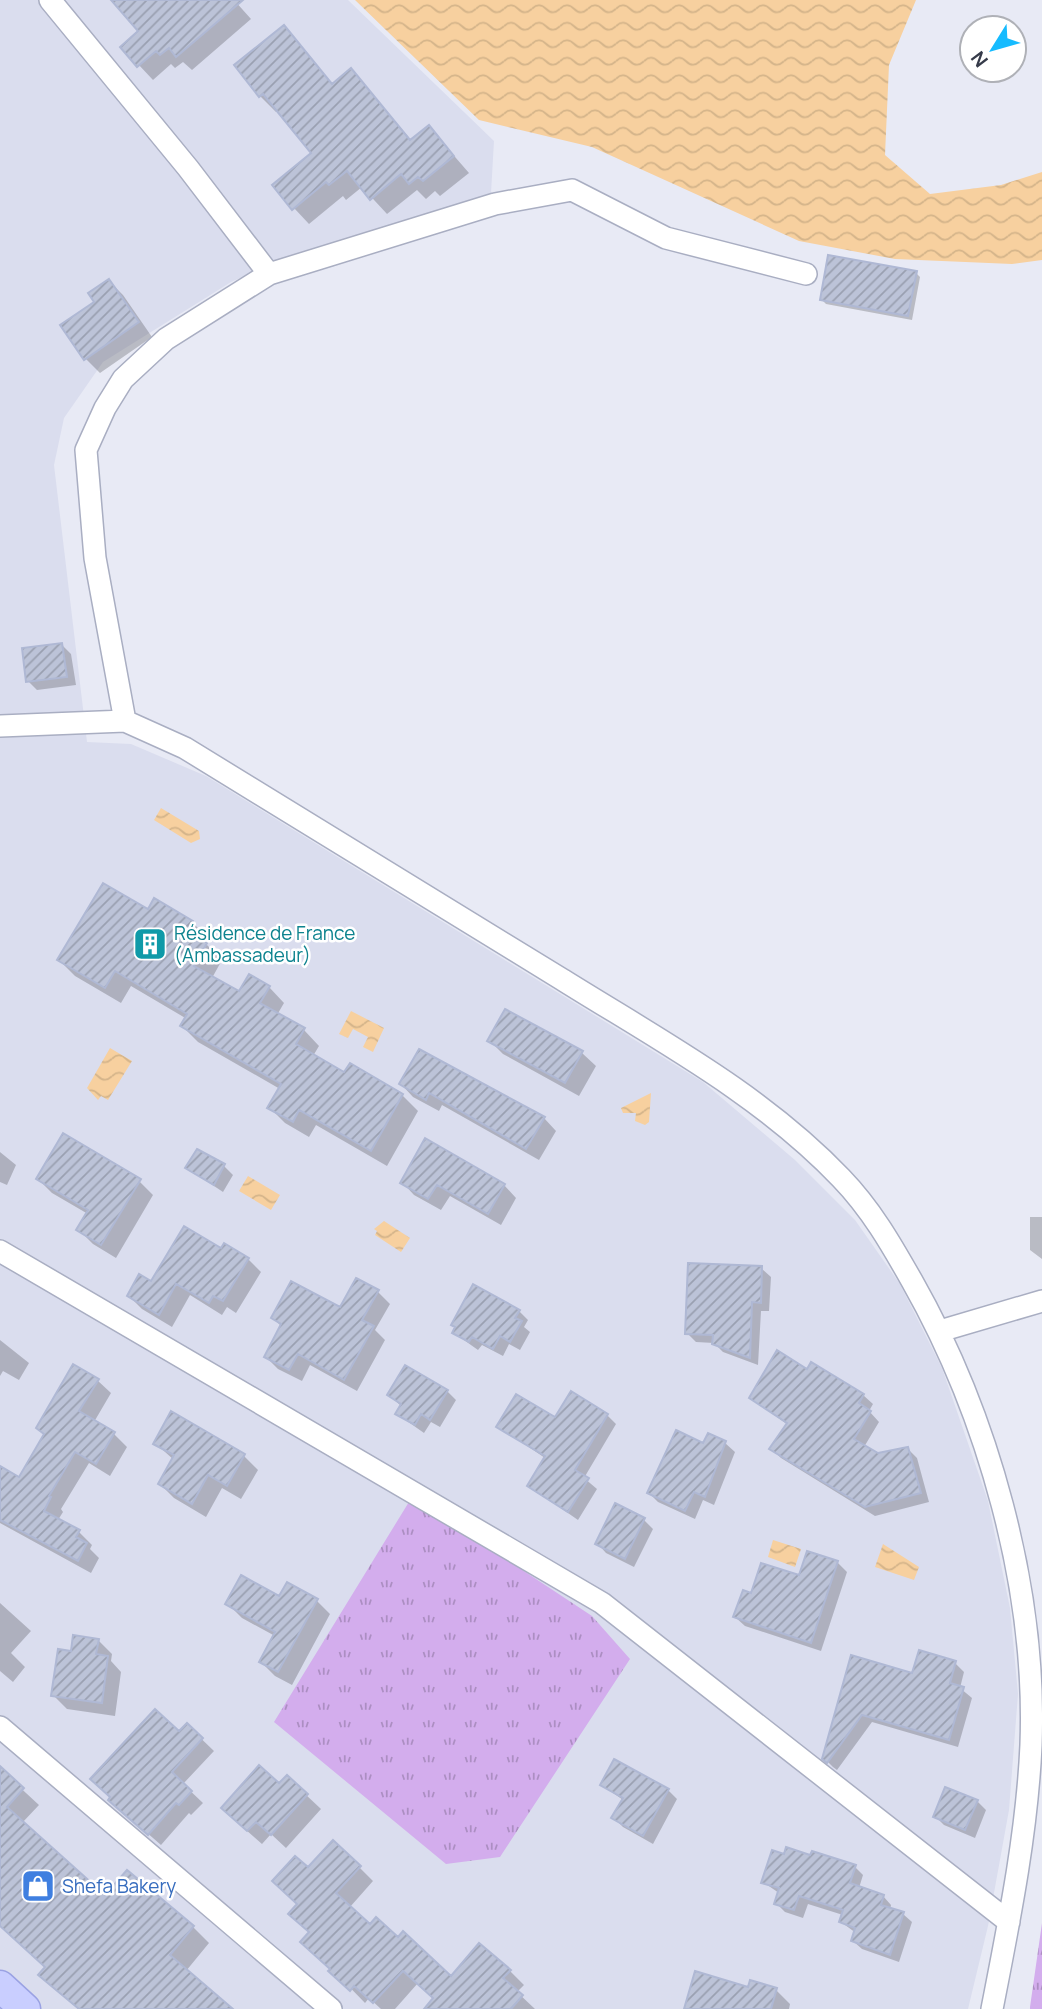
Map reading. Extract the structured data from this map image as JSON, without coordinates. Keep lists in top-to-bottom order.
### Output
{
  "places": {
    "building": ["Résidence de France (Ambassadeur)"],
    "shop": ["Shefa Bakery"]
  },
  "north": "bottom left"
}
